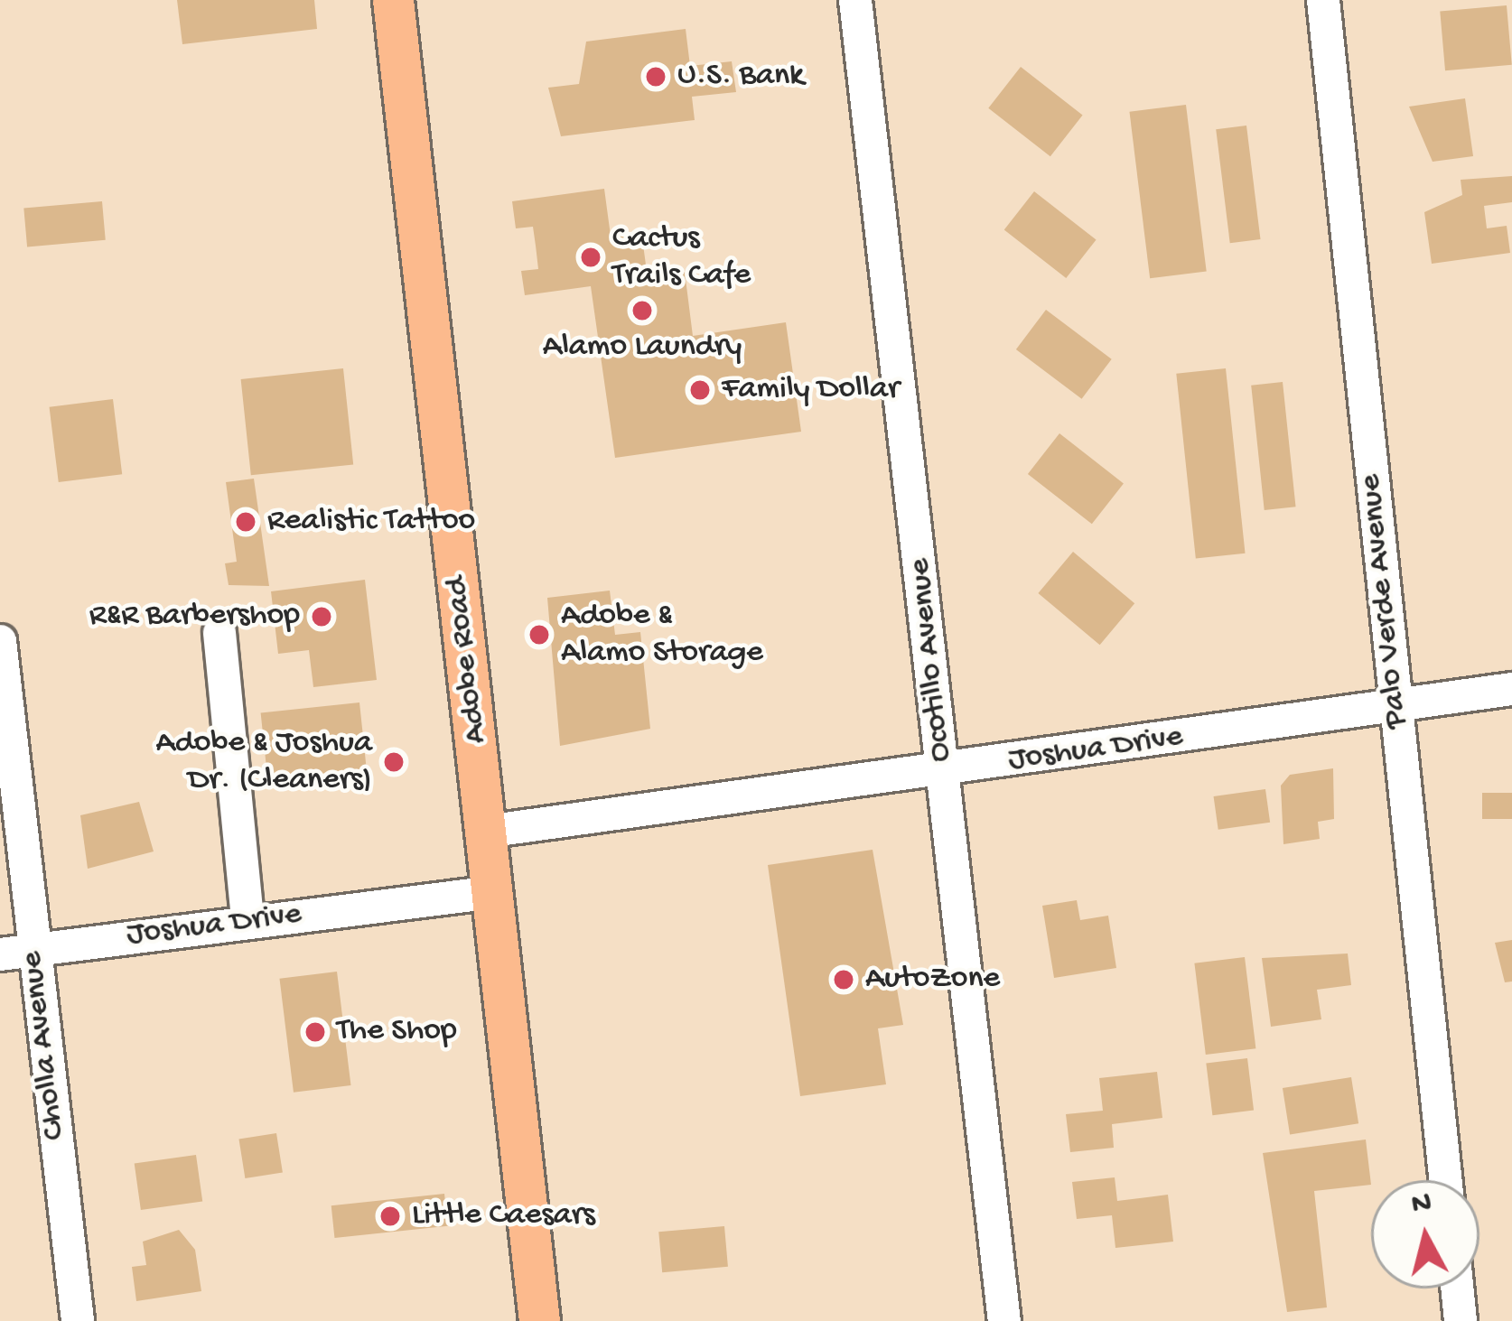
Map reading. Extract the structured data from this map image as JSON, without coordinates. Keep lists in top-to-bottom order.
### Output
{
  "streets": {
    "main road": ["Adobe Road"],
    "street": [
      "Palo Verde Avenue",
      "Ocotillo Avenue",
      "Joshua Drive",
      "Cholla Avenue"
    ]
  },
  "crossings": [
    ["Palo Verde Avenue", "Joshua Drive"],
    ["Adobe Road", "Joshua Drive"],
    ["Ocotillo Avenue", "Joshua Drive"],
    ["Joshua Drive", "Cholla Avenue"]
  ],
  "places": [
    "U.S. Bank",
    "Cactus Trails Cafe",
    "Alamo Laundry",
    "Family Dollar",
    "Realistic Tattoo",
    "R&R Barbershop",
    "Adobe & Alamo Storage",
    "Adobe & Joshua Dr. (Cleaners)",
    "AutoZone",
    "The Shop",
    "Little Caesars"
  ],
  "north": "top"
}
